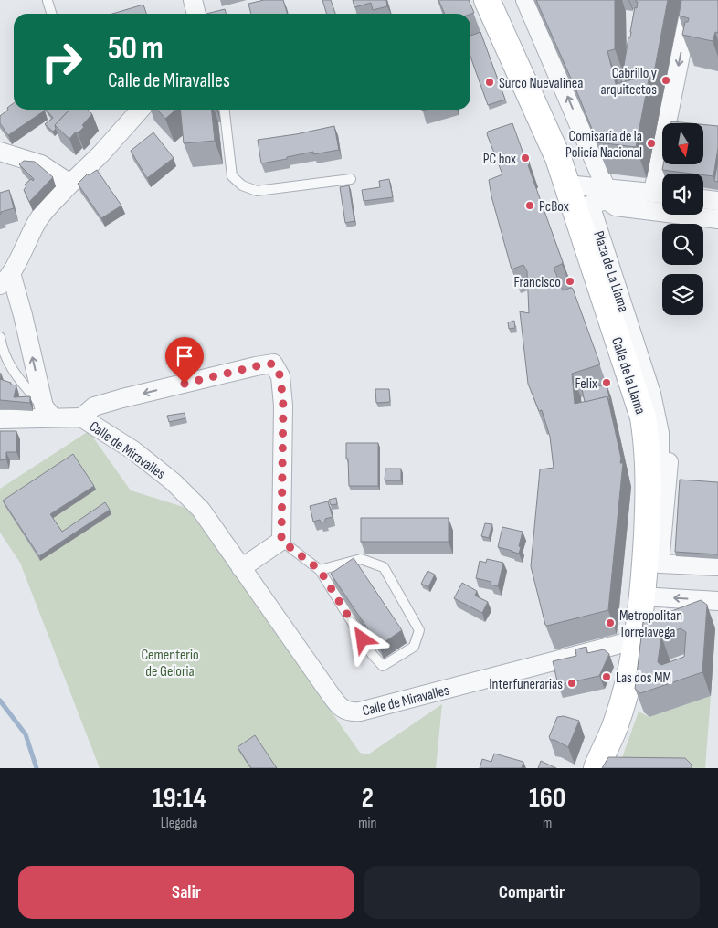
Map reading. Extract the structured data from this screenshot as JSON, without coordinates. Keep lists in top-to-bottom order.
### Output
{
  "streets": {
    "main road": ["Calle de la Llama"],
    "street": ["Plaza de La Llama", "Calle de Miravalles"]
  },
  "crossings": [
    ["Calle de la Llama", "Calle de Miravalles"]
  ],
  "parks": ["Cementerio de Geloria"],
  "places": [
    "Cabrillo y arquitectos",
    "Surco Nuevalinea",
    "Comisaría de la Policía Nacional",
    "PC box",
    "PcBox",
    "Francisco",
    "Felix",
    "Metropolitan Torrelavega",
    "Las dos MM",
    "Interfunerarias"
  ],
  "north": "bottom",
  "page": {
    "turn": ["50 m", "Calle de Miravalles"],
    "eta": [
      "19:14",
      "Llegada",
      "2",
      "min",
      "160",
      "m"
    ],
    "buttons": ["Salir", "Compartir"]
  }
}
